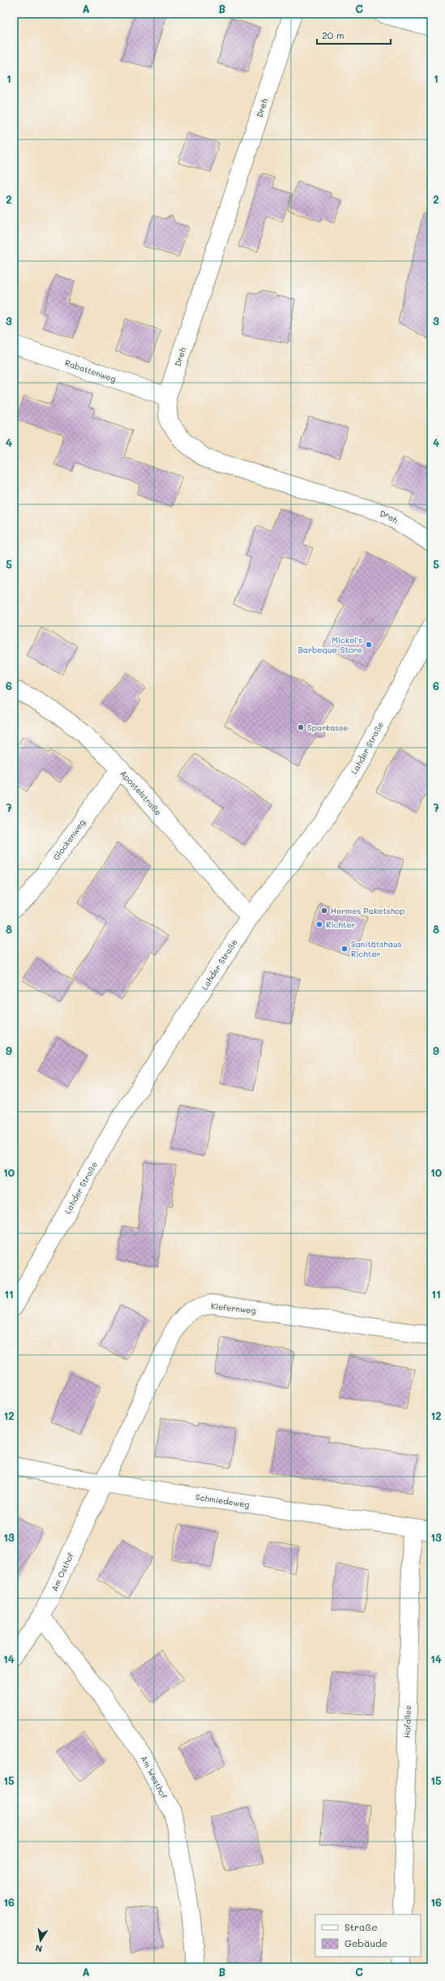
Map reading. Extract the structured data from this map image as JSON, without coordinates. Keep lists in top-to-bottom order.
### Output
{
  "streets": {
    "street": [
      "Dreh",
      "Rabattenweg",
      "Lahder Straße",
      "Apostelstraße",
      "Glockenweg",
      "Kiefernweg",
      "Schmiedeweg",
      "Am Osthof",
      "Hofallee",
      "Am Westhof"
    ]
  },
  "crossings": [
    ["Dreh", "Rabattenweg"],
    ["Lahder Straße", "Apostelstraße"],
    ["Apostelstraße", "Glockenweg"],
    ["Kiefernweg", "Schmiedeweg"],
    ["Kiefernweg", "Am Osthof"],
    ["Schmiedeweg", "Am Osthof"],
    ["Schmiedeweg", "Hofallee"],
    ["Am Osthof", "Am Westhof"]
  ],
  "places": [
    "Mickel's Barbeque-Store",
    "Sparkasse",
    "Hermes Paketshop",
    "Richter",
    "Sanitätshaus Richter"
  ],
  "legend": ["Straße", "Gebäude"],
  "scale_bar": "20 m",
  "north": "bottom",
  "grid": {
    "columns": ["A", "B", "C"],
    "rows": [
      "1",
      "2",
      "3",
      "4",
      "5",
      "6",
      "7",
      "8",
      "9",
      "10",
      "11",
      "12",
      "13",
      "14",
      "15",
      "16"
    ]
  }
}
